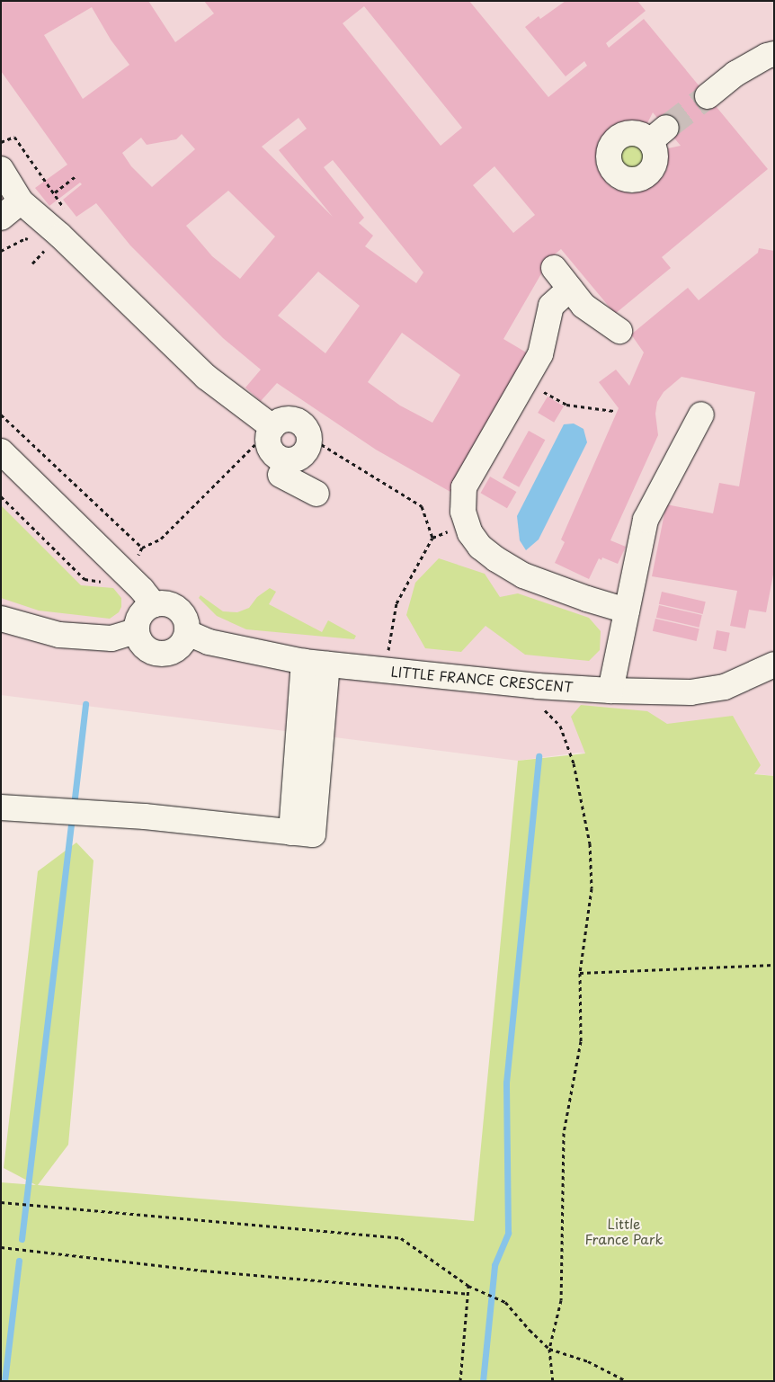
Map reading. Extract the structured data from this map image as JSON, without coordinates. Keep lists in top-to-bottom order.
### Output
{
  "streets": {
    "lane": ["LITTLE FRANCE CRESCENT"]
  },
  "parks": ["Little France Park"]
}
